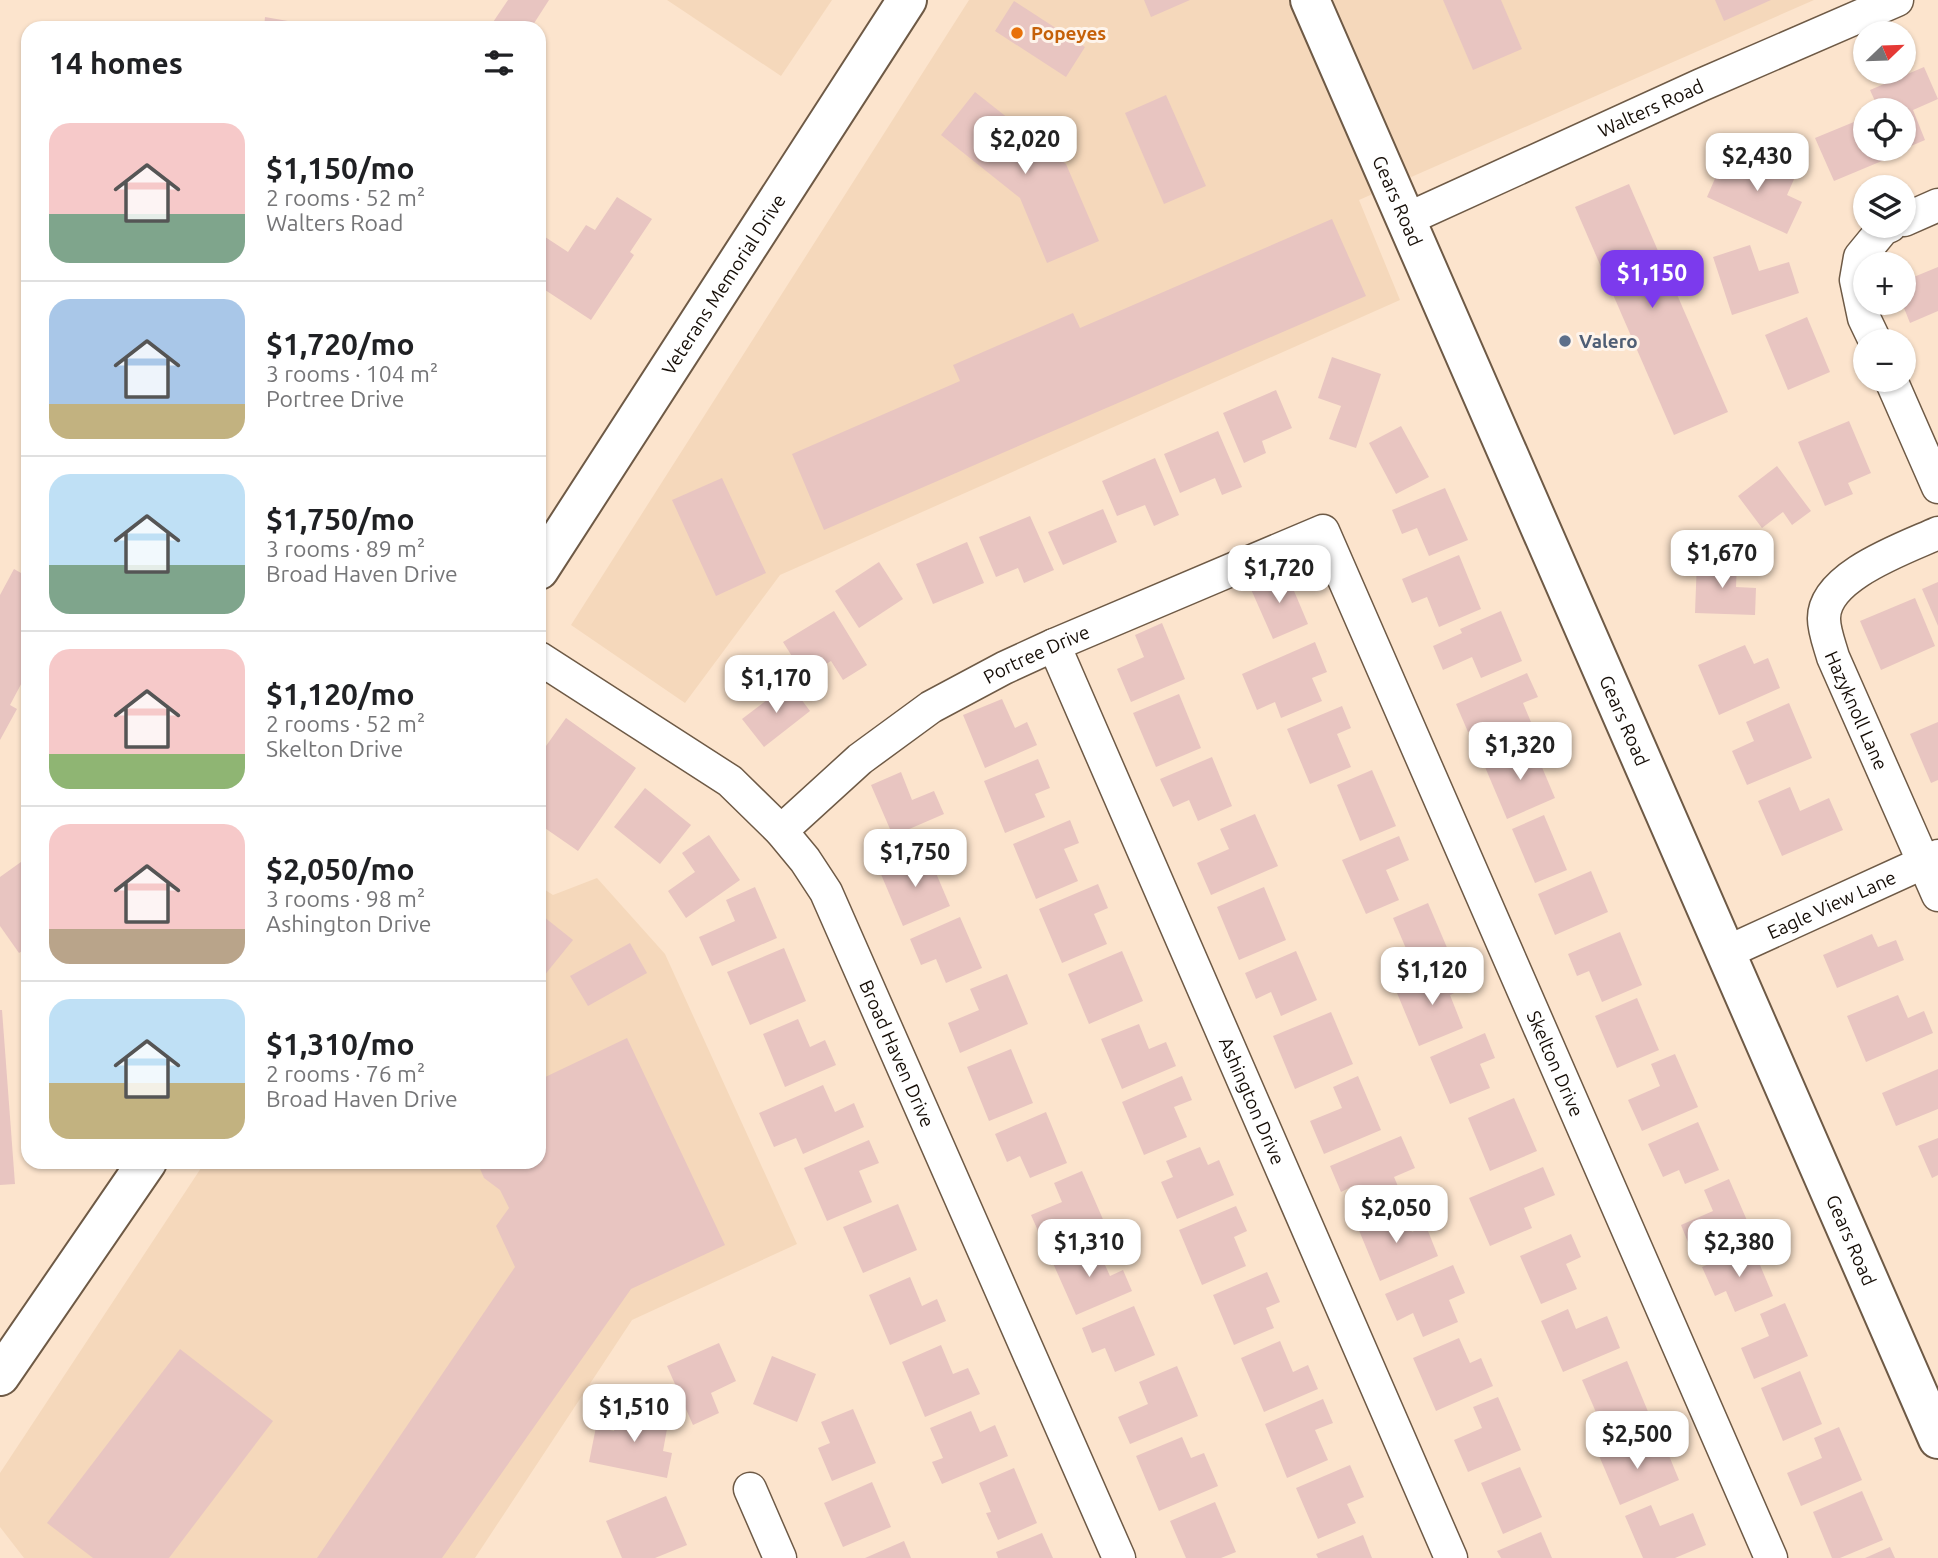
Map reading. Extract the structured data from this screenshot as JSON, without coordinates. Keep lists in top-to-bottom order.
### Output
{
  "streets": {
    "main road": ["Gears Road", "Veterans Memorial Drive"],
    "street": [
      "Walters Road",
      "Portree Drive",
      "Hazyknoll Lane",
      "Eagle View Lane",
      "Broad Haven Drive",
      "Skelton Drive",
      "Ashington Drive"
    ]
  },
  "crossings": [
    ["Walters Road", "Gears Road"],
    ["Gears Road", "Eagle View Lane"],
    ["Portree Drive", "Broad Haven Drive"],
    ["Portree Drive", "Skelton Drive"],
    ["Portree Drive", "Ashington Drive"],
    ["Hazyknoll Lane", "Eagle View Lane"]
  ],
  "places": ["Popeyes", "Valero"],
  "north": "top right",
  "page": {
    "map_buttons": ["+", "−"],
    "heading": "14 homes",
    "list": [
      {
        "name": "$1,150/mo",
        "note": "2 rooms · 52 m² · Walters Road"
      },
      {
        "name": "$1,720/mo",
        "note": "3 rooms · 104 m² · Portree Drive"
      },
      {
        "name": "$1,750/mo",
        "note": "3 rooms · 89 m² · Broad Haven Drive"
      },
      {
        "name": "$1,120/mo",
        "note": "2 rooms · 52 m² · Skelton Drive"
      },
      {
        "name": "$2,050/mo",
        "note": "3 rooms · 98 m² · Ashington Drive"
      },
      {
        "name": "$1,310/mo",
        "note": "2 rooms · 76 m² · Broad Haven Drive"
      }
    ],
    "price": [
      "$2,020",
      "$2,430",
      "$1,150",
      "$1,670",
      "$1,720",
      "$1,170",
      "$1,320",
      "$1,750",
      "$1,120",
      "$2,050",
      "$1,310",
      "$2,380",
      "$1,510",
      "$2,500"
    ]
  }
}
